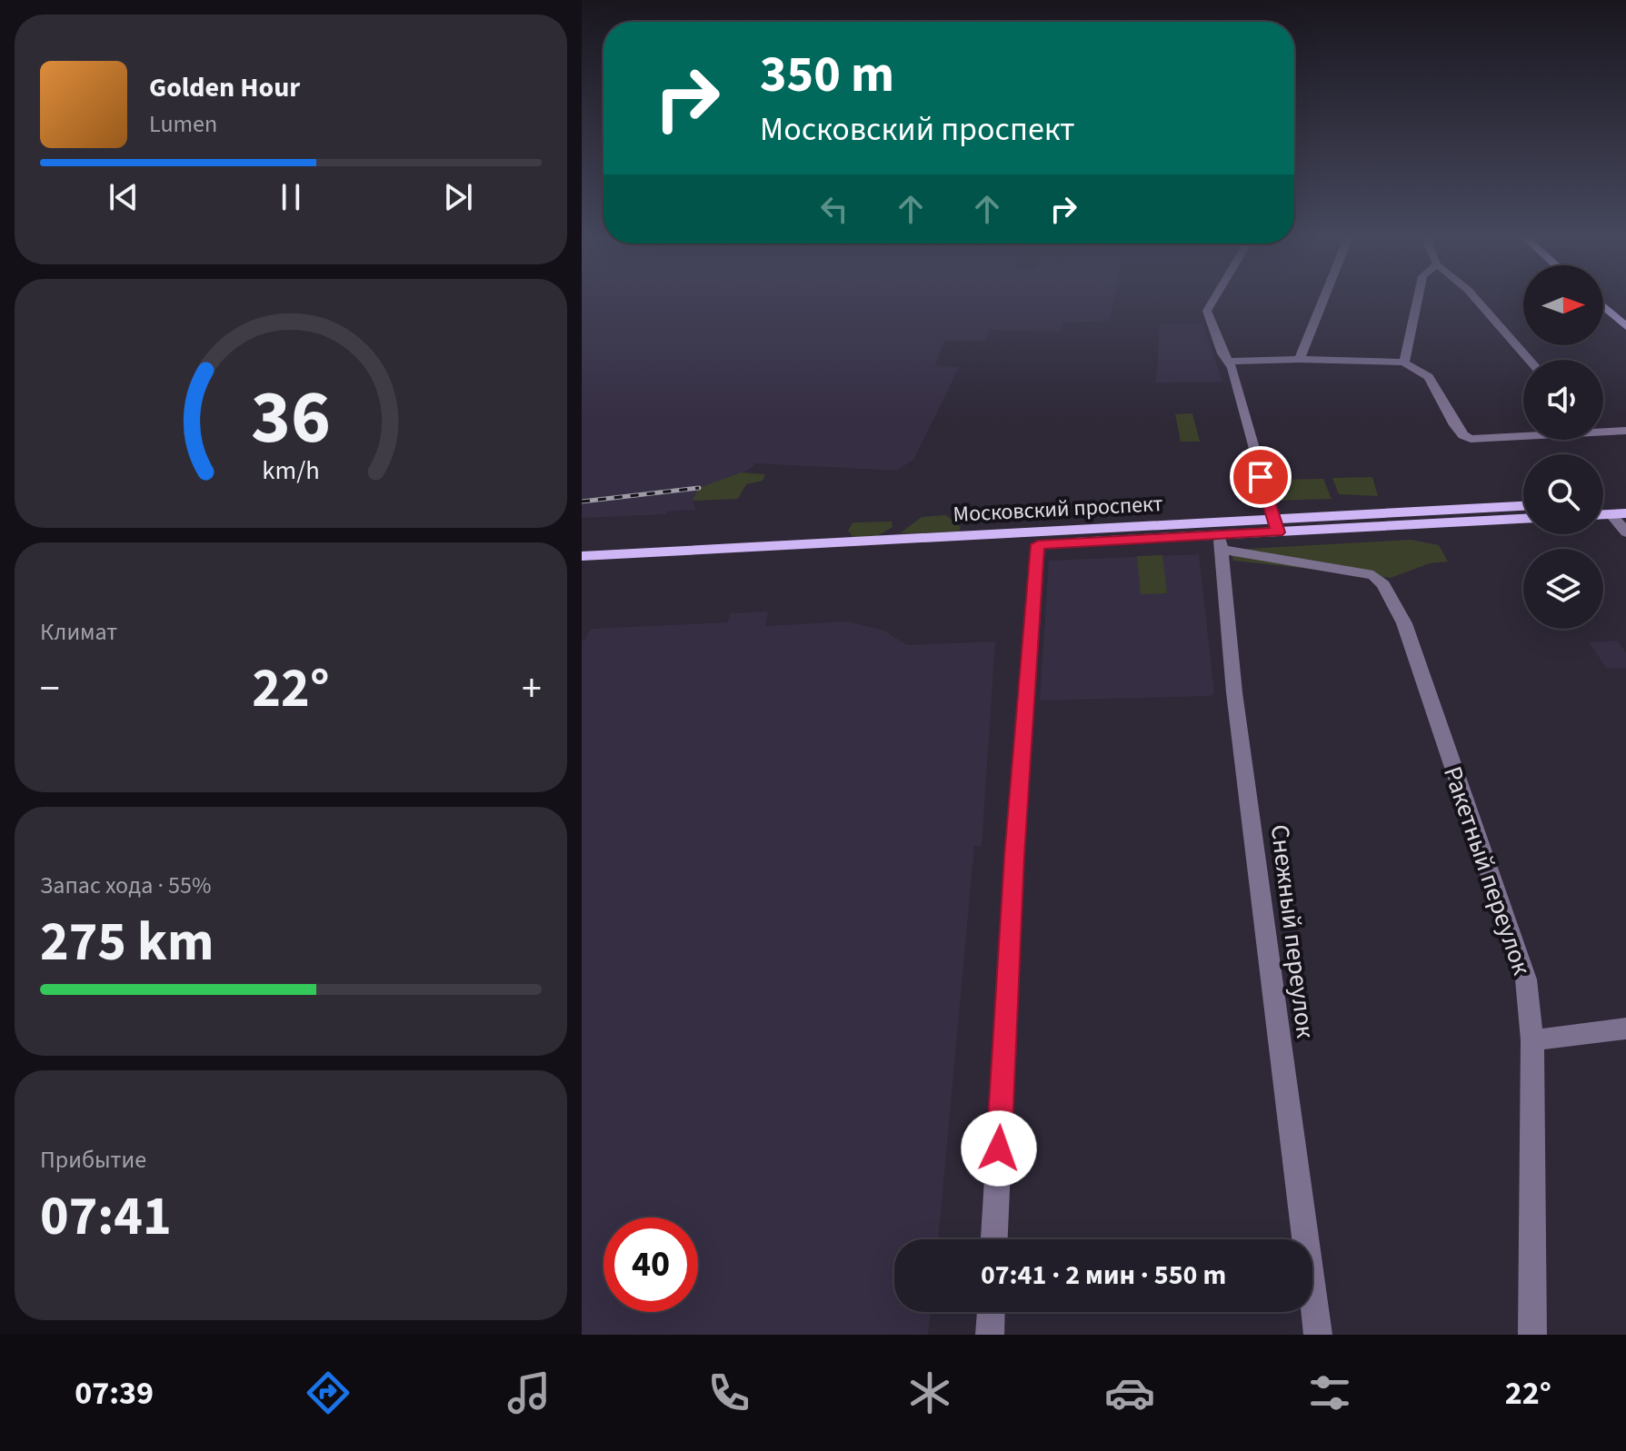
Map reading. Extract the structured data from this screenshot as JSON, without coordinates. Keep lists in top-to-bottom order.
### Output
{
  "streets": {
    "main road": ["Московский проспект"],
    "street": ["Ракетный переулок", "Снежный переулок"]
  },
  "crossings": [
    ["Московский проспект", "Ракетный переулок"],
    ["Московский проспект", "Снежный переулок"],
    ["Ракетный переулок", "Снежный переулок"]
  ],
  "north": "right",
  "page": {
    "turn": ["350 m", "Московский проспект"],
    "song": ["Golden Hour", "Lumen"],
    "tile": [
      "Климат",
      ["Запас хода · 55%", "275 km"],
      ["Прибытие", "07:41"]
    ],
    "heat": ["−", "22°", "+"],
    "limit": "40",
    "trip": "07:41 · 2 мин · 550 m",
    "tabs": ["07:39", "22°"],
    "gauge": ["36", "km/h"]
  }
}
